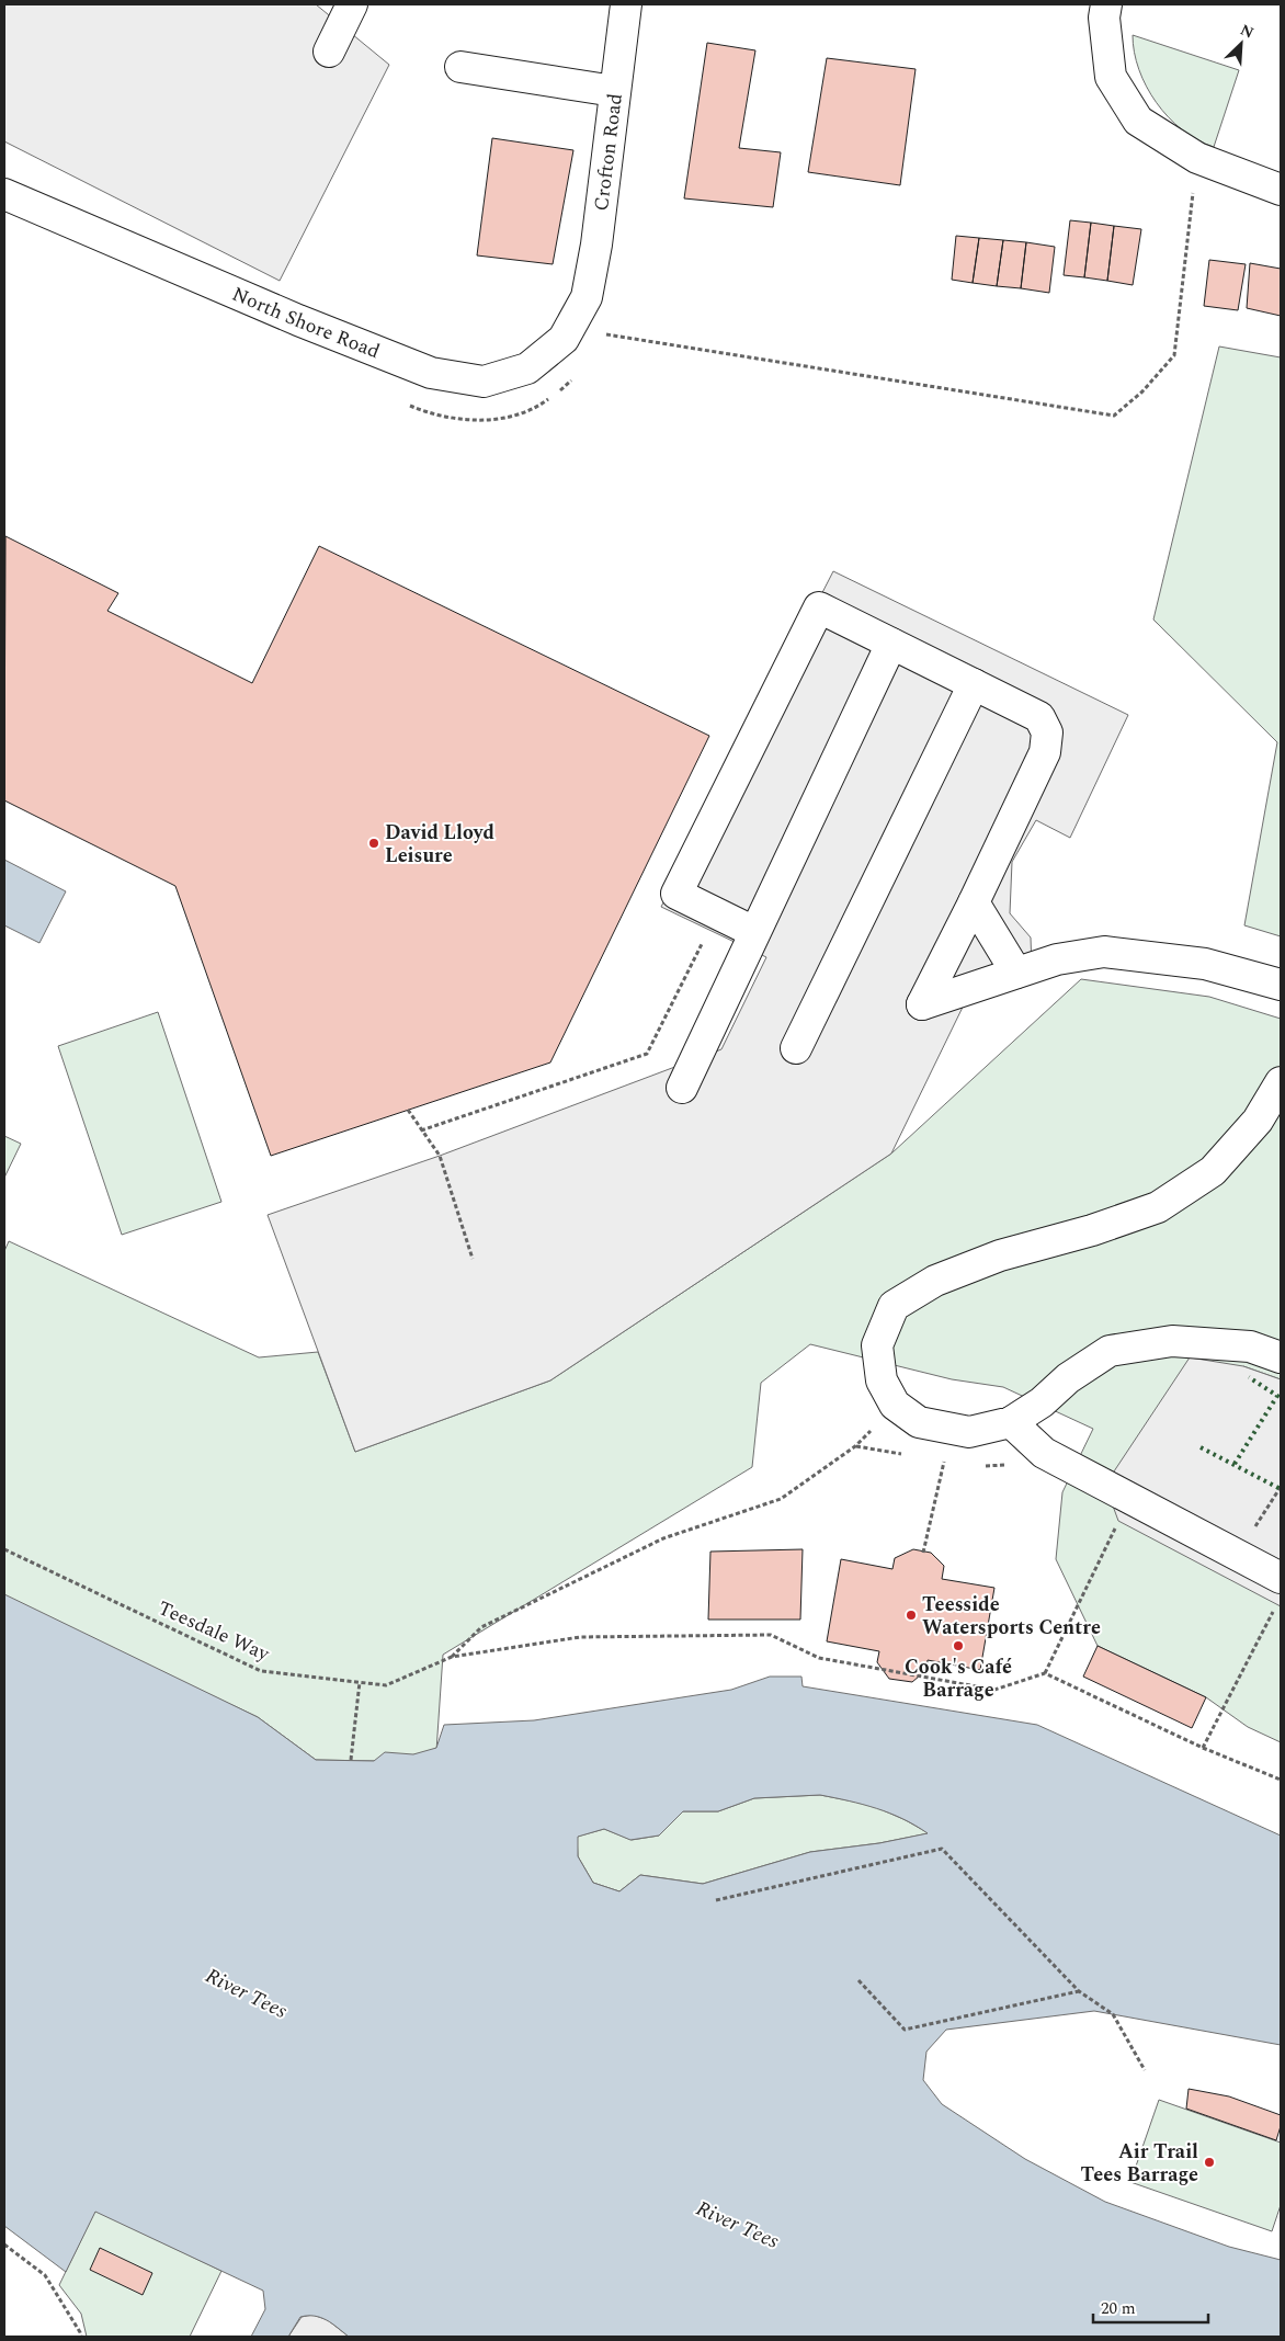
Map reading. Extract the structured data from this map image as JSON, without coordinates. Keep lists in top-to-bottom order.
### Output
{
  "streets": {
    "street": ["Crofton Road", "North Shore Road"],
    "path": ["Teesdale Way"]
  },
  "crossings": [
    ["Crofton Road", "North Shore Road"]
  ],
  "water": ["River Tees"],
  "places": [
    "David Lloyd Leisure",
    "Teesside Watersports Centre",
    "Cook's Café Barrage",
    "Air Trail Tees Barrage"
  ],
  "scale_bar": "20 m",
  "north": "top right"
}
